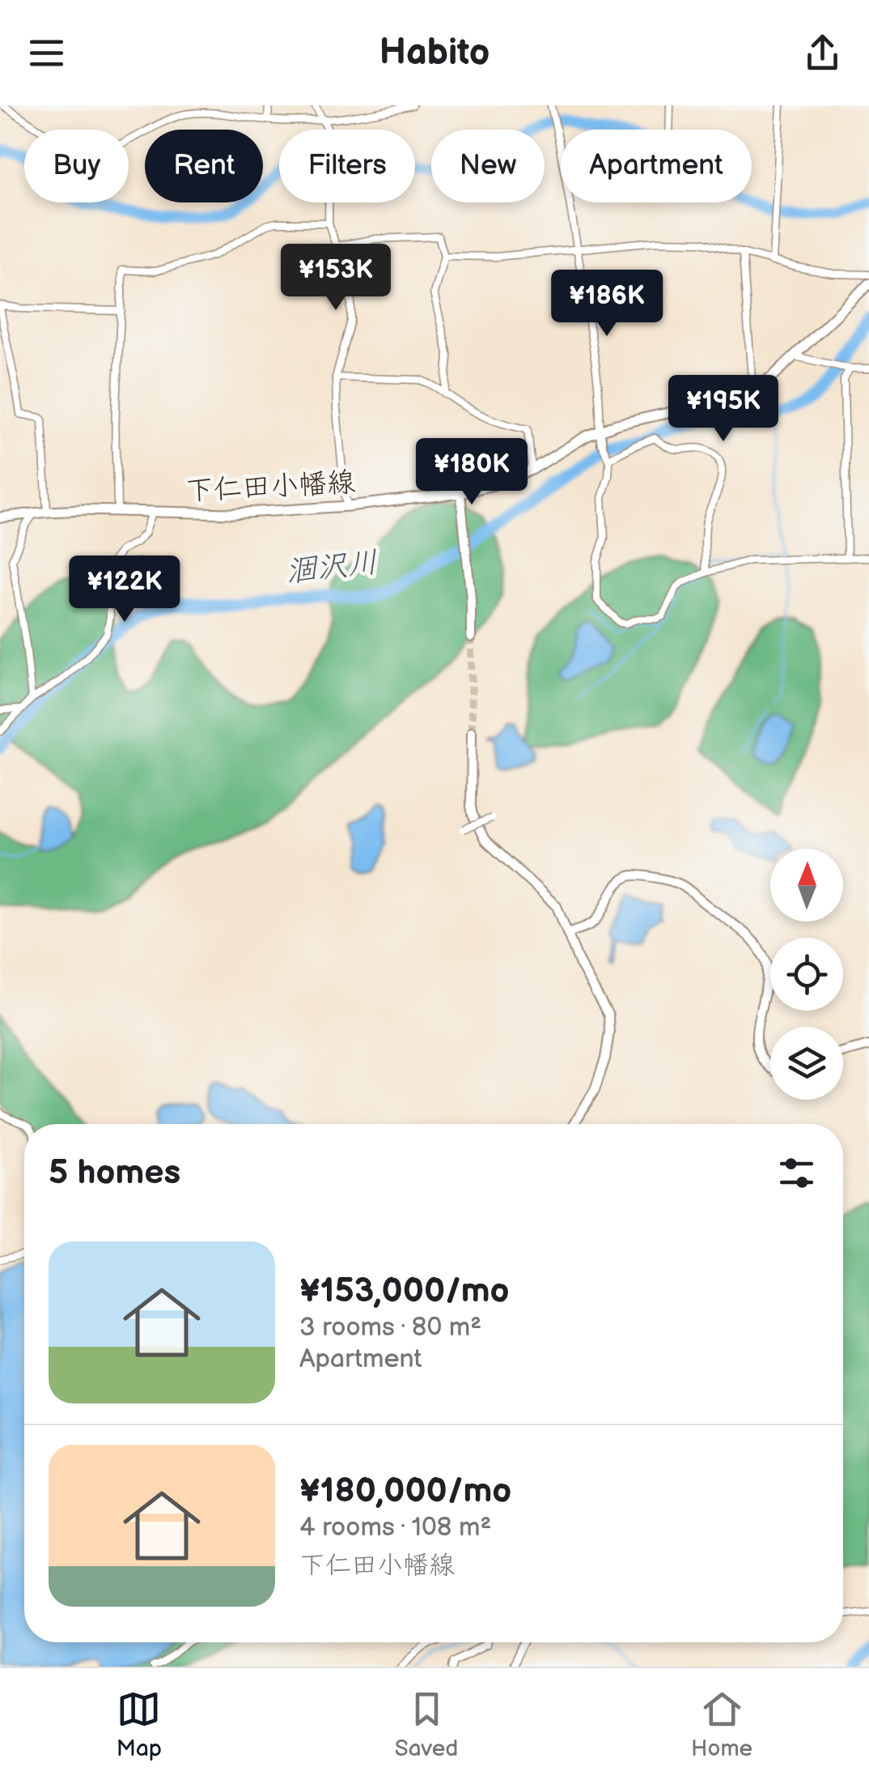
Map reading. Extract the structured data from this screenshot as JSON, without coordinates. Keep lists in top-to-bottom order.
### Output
{
  "streets": {
    "main road": ["下仁田小幡線"]
  },
  "water": ["涸沢川"],
  "north": "top",
  "page": {
    "header": "Habito",
    "chip": [
      "Buy",
      "Rent",
      "Filters",
      "New",
      "Apartment"
    ],
    "price": [
      "¥153K",
      "¥186K",
      "¥195K",
      "¥180K",
      "¥122K"
    ],
    "heading": "5 homes",
    "list": [
      {
        "name": "¥153,000/mo",
        "note": "3 rooms · 80 m² · Apartment"
      },
      {
        "name": "¥180,000/mo",
        "note": "4 rooms · 108 m² · 下仁田小幡線"
      }
    ],
    "tabs": ["Map", "Saved", "Home"]
  }
}
